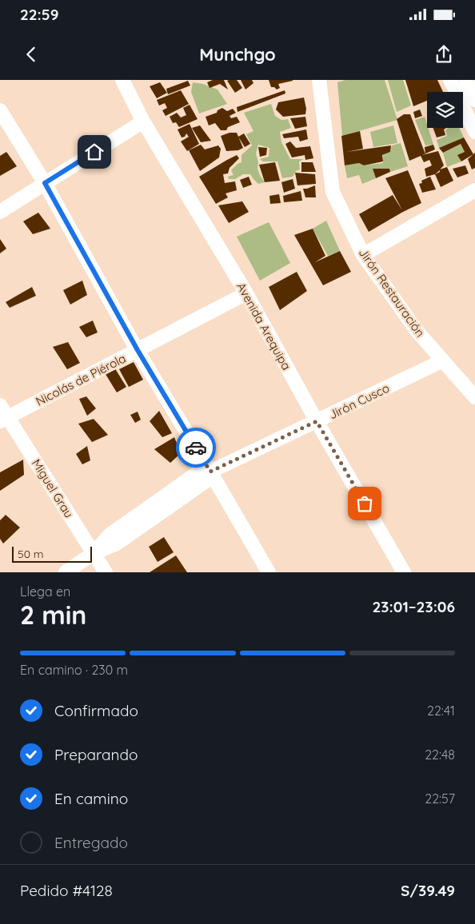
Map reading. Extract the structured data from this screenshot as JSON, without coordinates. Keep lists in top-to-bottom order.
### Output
{
  "streets": {
    "street": [
      "Jirón Restauración",
      "Avenida Arequipa",
      "Nicolás de Piérola",
      "Jirón Cusco",
      "Miguel Grau"
    ]
  },
  "crossings": [
    ["Jirón Restauración", "Jirón Cusco"],
    ["Avenida Arequipa", "Nicolás de Piérola"],
    ["Avenida Arequipa", "Jirón Cusco"],
    ["Nicolás de Piérola", "Miguel Grau"],
    ["Jirón Cusco", "Miguel Grau"]
  ],
  "scale_bar": "50 m",
  "page": {
    "status": "22:59",
    "header": "Munchgo",
    "scale": "50 m",
    "heading": ["2 min", "Llega en", "23:01–23:06"],
    "panel": ["Pedido #4128", "S/39.49"],
    "bar": "En camino · 230 m",
    "list": [
      ["Confirmado", "22:41"],
      ["Preparando", "22:48"],
      ["En camino", "22:57"],
      "Entregado"
    ]
  }
}
